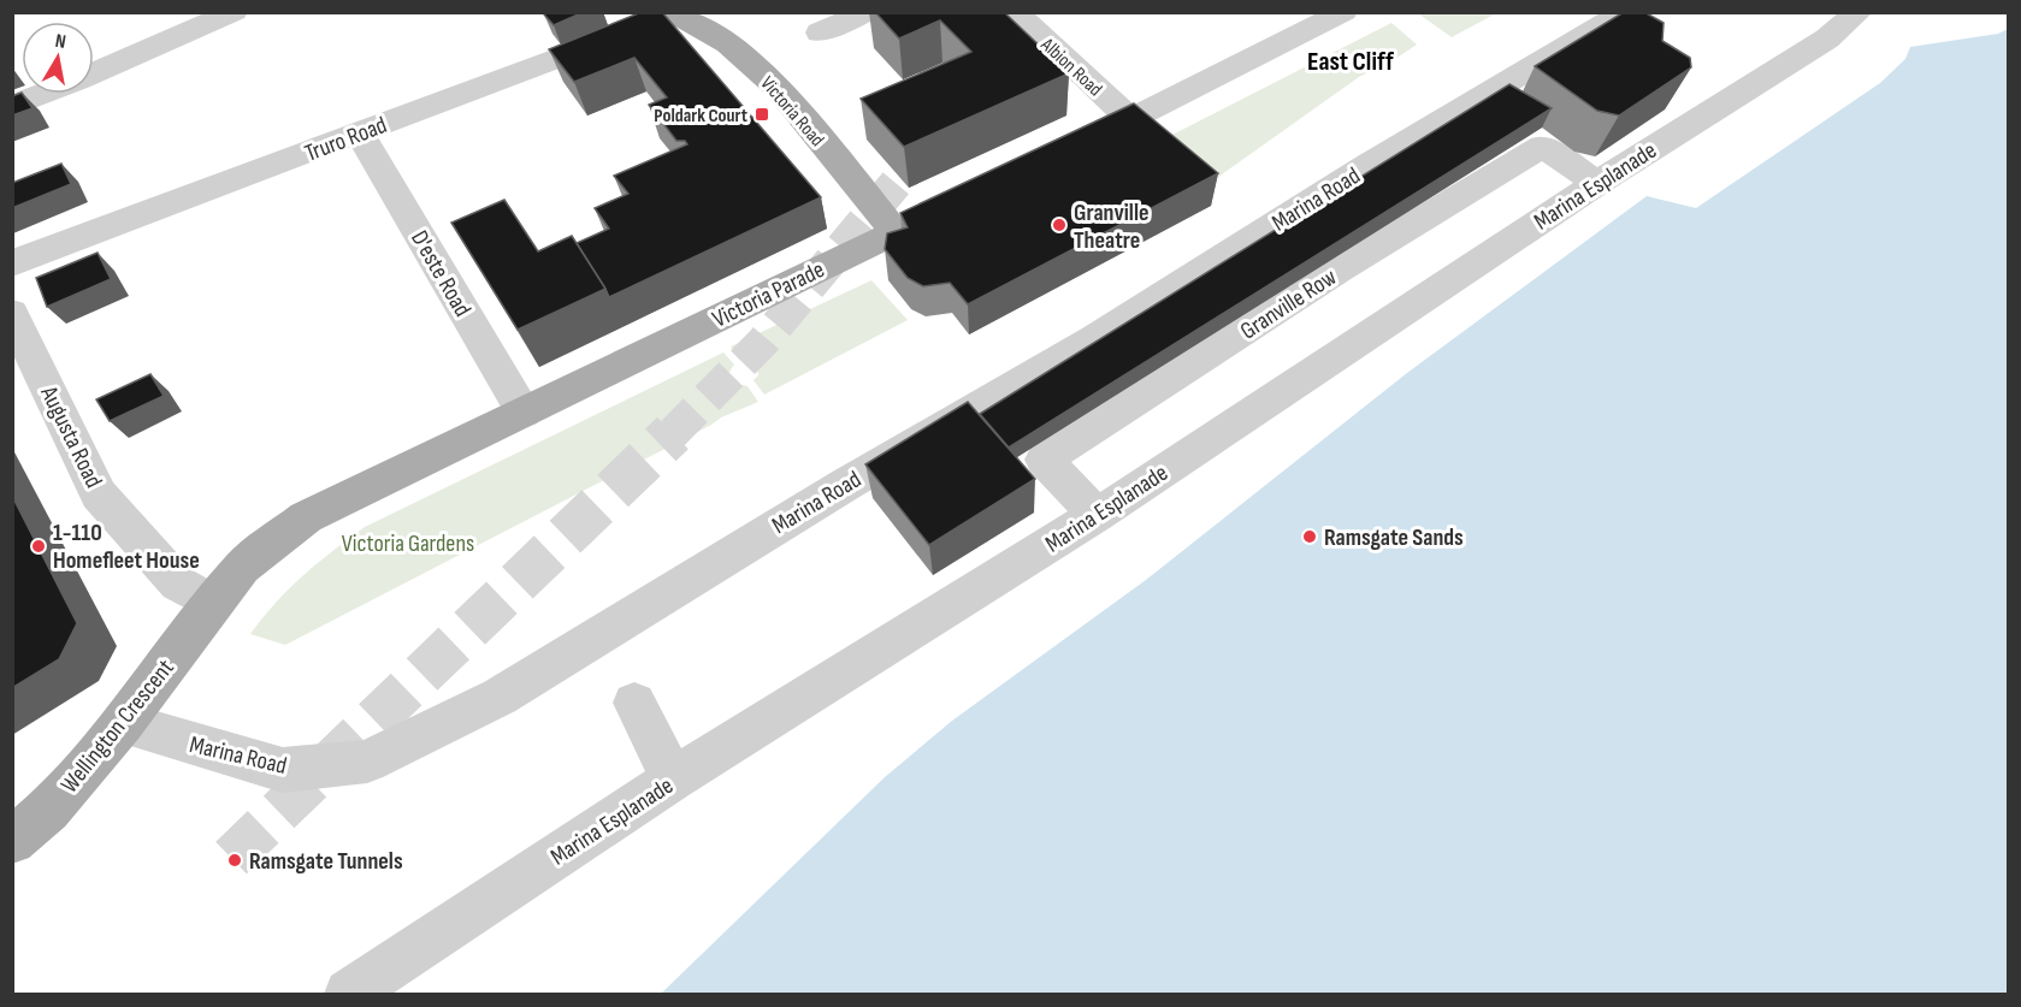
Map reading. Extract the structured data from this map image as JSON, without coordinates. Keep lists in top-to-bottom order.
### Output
{
  "streets": {
    "main road": ["Victoria Road", "Victoria Parade", "Wellington Crescent"],
    "street": [
      "Albion Road",
      "Truro Road",
      "Marina Esplanade",
      "Marina Road",
      "D'este Road",
      "Granville Row",
      "Augusta Road"
    ]
  },
  "crossings": [
    ["Victoria Road", "Truro Road"],
    ["Victoria Road", "Victoria Parade"],
    ["Truro Road", "D'este Road"],
    ["Marina Esplanade", "Granville Row"],
    ["Marina Road", "Wellington Crescent"],
    ["D'este Road", "Victoria Parade"],
    ["Victoria Parade", "Augusta Road"],
    ["Victoria Parade", "Wellington Crescent"],
    ["Augusta Road", "Wellington Crescent"]
  ],
  "districts": ["East Cliff"],
  "parks": ["Victoria Gardens"],
  "places": {
    "transit": ["Poldark Court"],
    "other": [
      "Granville Theatre",
      "Ramsgate Sands",
      "1-110 Homefleet House",
      "Ramsgate Tunnels"
    ]
  },
  "north": "top"
}
